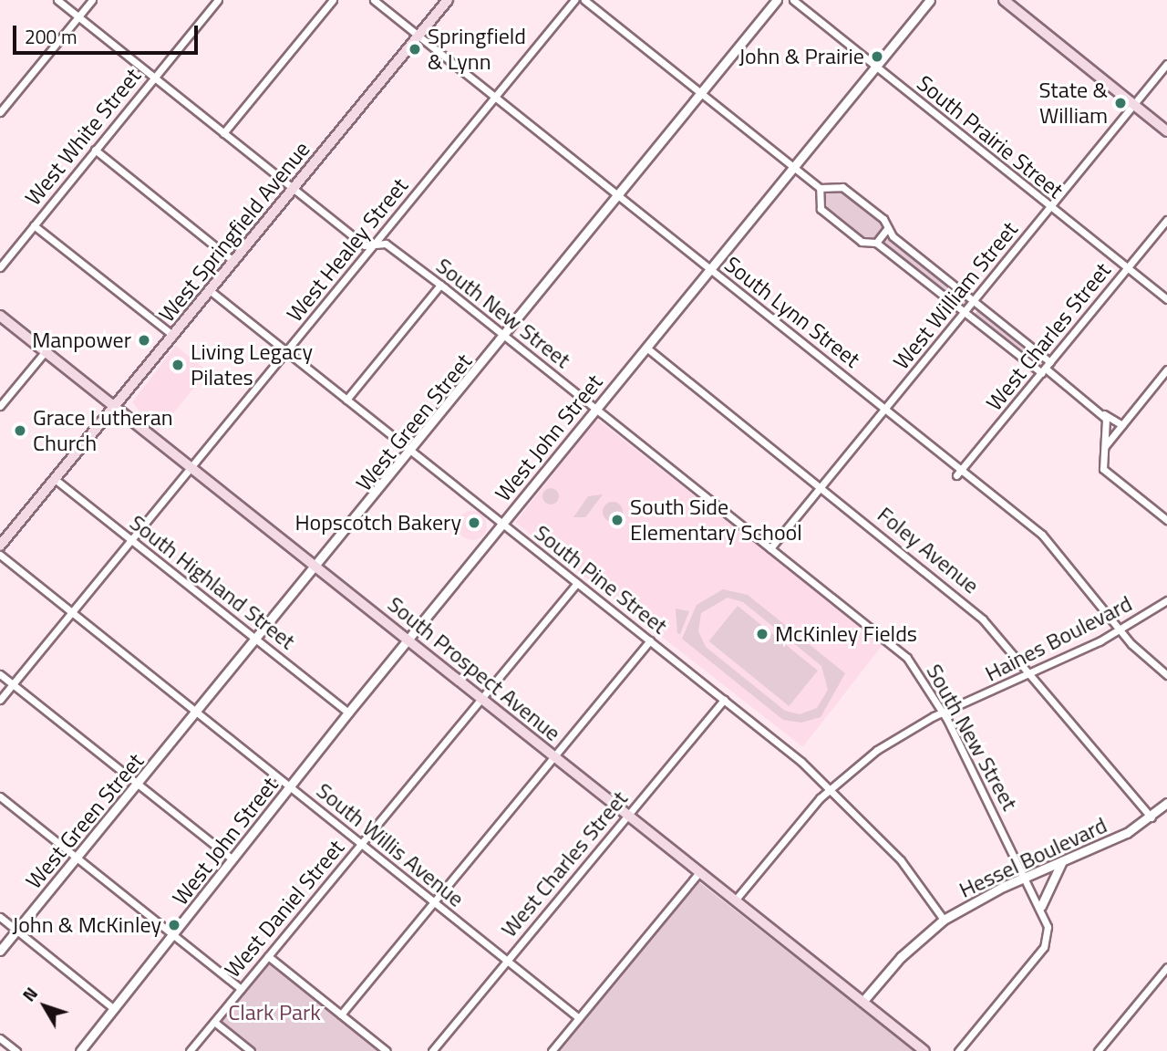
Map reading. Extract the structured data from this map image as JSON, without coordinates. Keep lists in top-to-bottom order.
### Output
{
  "streets": {
    "main road": ["West Springfield Avenue", "South Prospect Avenue"],
    "street": [
      "West White Street",
      "South Prairie Street",
      "West Healey Street",
      "West William Street",
      "South Lynn Street",
      "South New Street",
      "West Charles Street",
      "West Green Street",
      "West John Street",
      "Foley Avenue",
      "South Pine Street",
      "South Highland Street",
      "Haines Boulevard",
      "South Willis Avenue",
      "Hessel Boulevard",
      "West Daniel Street"
    ]
  },
  "crossings": [
    ["West White Street", "South New Street"],
    ["South Prairie Street", "West William Street"],
    ["South Prairie Street", "West Charles Street"],
    ["South Prairie Street", "West John Street"],
    ["West Springfield Avenue", "South Lynn Street"],
    ["West Springfield Avenue", "South New Street"],
    ["West Springfield Avenue", "South Pine Street"],
    ["West Springfield Avenue", "South Highland Street"],
    ["West Springfield Avenue", "South Prospect Avenue"],
    ["West Healey Street", "South Lynn Street"],
    ["West Healey Street", "South New Street"],
    ["West Healey Street", "South Pine Street"],
    ["West Healey Street", "South Highland Street"],
    ["West Healey Street", "South Prospect Avenue"],
    ["West Healey Street", "South Willis Avenue"],
    ["West William Street", "South Lynn Street"],
    ["West William Street", "South New Street"],
    ["West William Street", "Foley Avenue"],
    ["South Lynn Street", "West Charles Street"],
    ["South Lynn Street", "West Green Street"],
    ["South Lynn Street", "West John Street"],
    ["South Lynn Street", "Haines Boulevard"],
    ["South New Street", "West Green Street"],
    ["South New Street", "West John Street"],
    ["South New Street", "Haines Boulevard"],
    ["South New Street", "Hessel Boulevard"],
    ["West Charles Street", "South Pine Street"],
    ["West Charles Street", "South Prospect Avenue"],
    ["West Charles Street", "South Willis Avenue"],
    ["West Green Street", "South Pine Street"],
    ["West Green Street", "South Highland Street"],
    ["West Green Street", "South Prospect Avenue"],
    ["West Green Street", "South Willis Avenue"],
    ["West John Street", "Foley Avenue"],
    ["West John Street", "South Pine Street"],
    ["West John Street", "South Highland Street"],
    ["West John Street", "South Prospect Avenue"],
    ["West John Street", "South Willis Avenue"],
    ["Foley Avenue", "Haines Boulevard"],
    ["Foley Avenue", "Hessel Boulevard"],
    ["South Pine Street", "Haines Boulevard"],
    ["South Pine Street", "Hessel Boulevard"],
    ["South Pine Street", "West Daniel Street"],
    ["Haines Boulevard", "South Prospect Avenue"],
    ["South Prospect Avenue", "Hessel Boulevard"],
    ["South Prospect Avenue", "West Daniel Street"],
    ["South Willis Avenue", "West Daniel Street"]
  ],
  "parks": ["Clark Park"],
  "places": [
    "Springfield & Lynn",
    "John & Prairie",
    "State & William",
    "Manpower",
    "Living Legacy Pilates",
    "Grace Lutheran Church",
    "South Side Elementary School",
    "Hopscotch Bakery",
    "McKinley Fields",
    "John & McKinley"
  ],
  "scale_bar": "200 m",
  "north": "top left"
}
